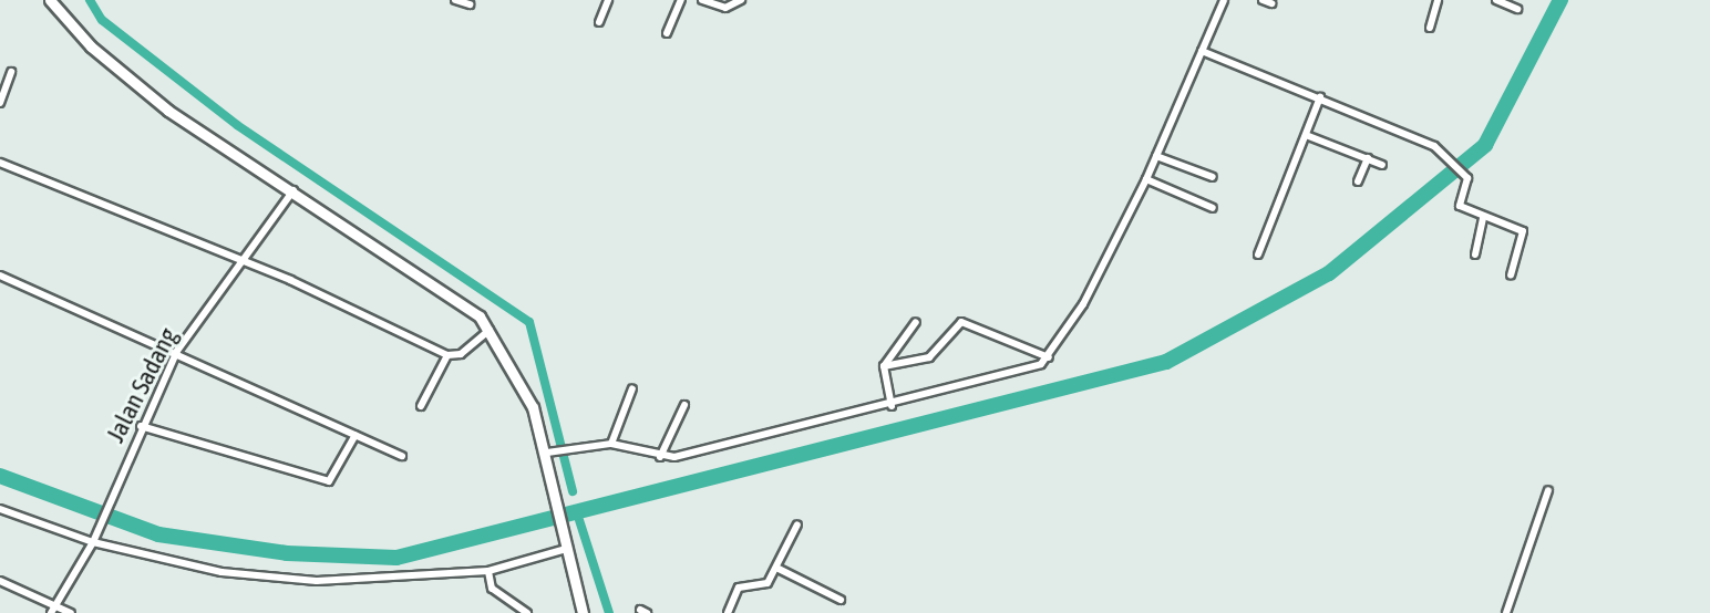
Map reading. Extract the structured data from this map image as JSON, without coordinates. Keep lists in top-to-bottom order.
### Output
{
  "streets": {
    "street": ["Jalan Sadang"]
  }
}
